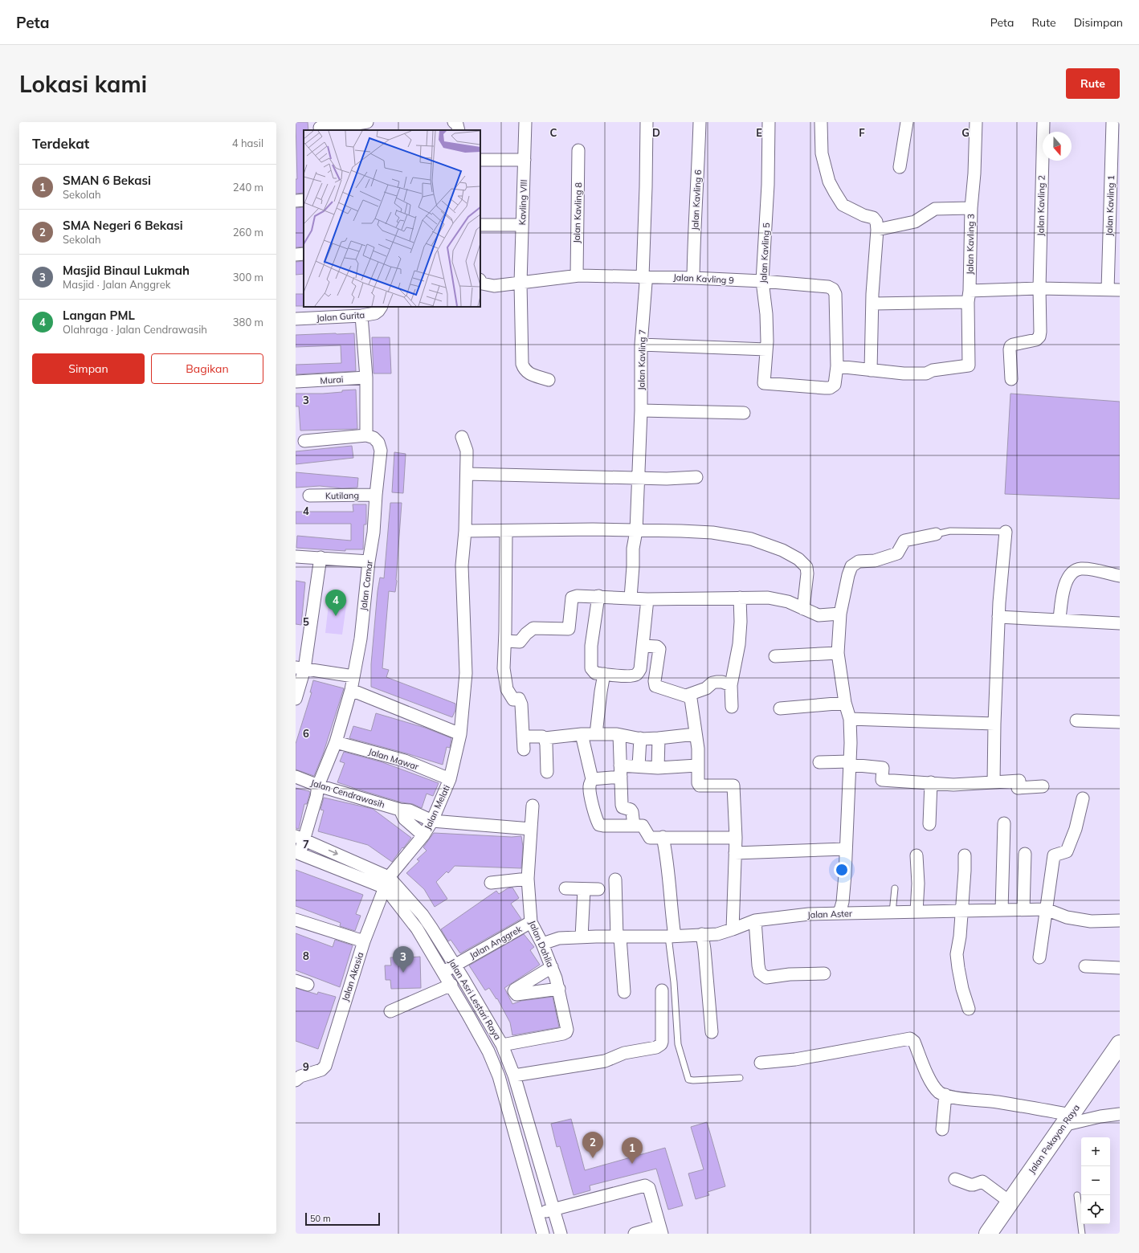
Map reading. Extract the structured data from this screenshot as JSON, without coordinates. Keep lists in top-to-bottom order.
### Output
{
  "streets": {
    "main road": ["Jalan Pekayon Raya"],
    "street": [
      "Jalan Kavling 6",
      "Kavling VIII",
      "Jalan Kavling 2",
      "Jalan Kavling 1",
      "Jalan Kavling 8",
      "Jalan Kavling 3",
      "Jalan Kavling 5",
      "Jalan Kavling 9",
      "Jalan Gurita",
      "Jalan Kavling 7",
      "Murai",
      "Kutilang",
      "Jalan Camar",
      "Jalan Mawar",
      "Jalan Cendrawasih",
      "Jalan Melati",
      "Jalan Aster",
      "Jalan Anggrek",
      "Jalan Dahlia",
      "Jalan Akasia",
      "Jalan Asri Lestari Raya"
    ]
  },
  "crossings": [
    ["Jalan Kavling 6", "Jalan Kavling 9"],
    ["Kavling VIII", "Jalan Kavling 9"],
    ["Jalan Kavling 8", "Jalan Kavling 9"],
    ["Jalan Kavling 5", "Jalan Kavling 9"],
    ["Jalan Kavling 9", "Jalan Kavling 7"],
    ["Kutilang", "Jalan Camar"],
    ["Jalan Camar", "Jalan Mawar"],
    ["Jalan Camar", "Jalan Cendrawasih"],
    ["Jalan Camar", "Jalan Asri Lestari Raya"],
    ["Jalan Mawar", "Jalan Melati"],
    ["Jalan Cendrawasih", "Jalan Melati"],
    ["Jalan Melati", "Jalan Akasia"],
    ["Jalan Melati", "Jalan Asri Lestari Raya"],
    ["Jalan Aster", "Jalan Dahlia"],
    ["Jalan Anggrek", "Jalan Dahlia"],
    ["Jalan Anggrek", "Jalan Asri Lestari Raya"],
    ["Jalan Dahlia", "Jalan Asri Lestari Raya"],
    ["Jalan Akasia", "Jalan Asri Lestari Raya"]
  ],
  "scale_bar": "50 m",
  "north": "bottom",
  "page": {
    "header": "Peta",
    "nav": ["Peta", "Rute", "Disimpan"],
    "buttons": [
      "Rute",
      ["Simpan", "Bagikan"]
    ],
    "title": "Lokasi kami",
    "heading": ["Terdekat", "4 hasil"],
    "list": [
      {
        "mark": "1",
        "name": "SMAN 6 Bekasi",
        "note": "Sekolah",
        "value": "240 m"
      },
      {
        "mark": "2",
        "name": "SMA Negeri 6 Bekasi",
        "note": "Sekolah",
        "value": "260 m"
      },
      {
        "mark": "3",
        "name": "Masjid Binaul Lukmah",
        "note": "Masjid · Jalan Anggrek",
        "value": "300 m"
      },
      {
        "mark": "4",
        "name": "Langan PML",
        "note": "Olahraga · Jalan Cendrawasih",
        "value": "380 m"
      }
    ],
    "pins": [
      "4",
      "3",
      "2",
      "1"
    ],
    "map_buttons": ["+", "−"],
    "scale": "50 m"
  },
  "grid": {
    "columns": [
      "C",
      "D",
      "E",
      "F",
      "G"
    ],
    "rows": [
      "3",
      "4",
      "5",
      "6",
      "7",
      "8",
      "9"
    ]
  }
}
